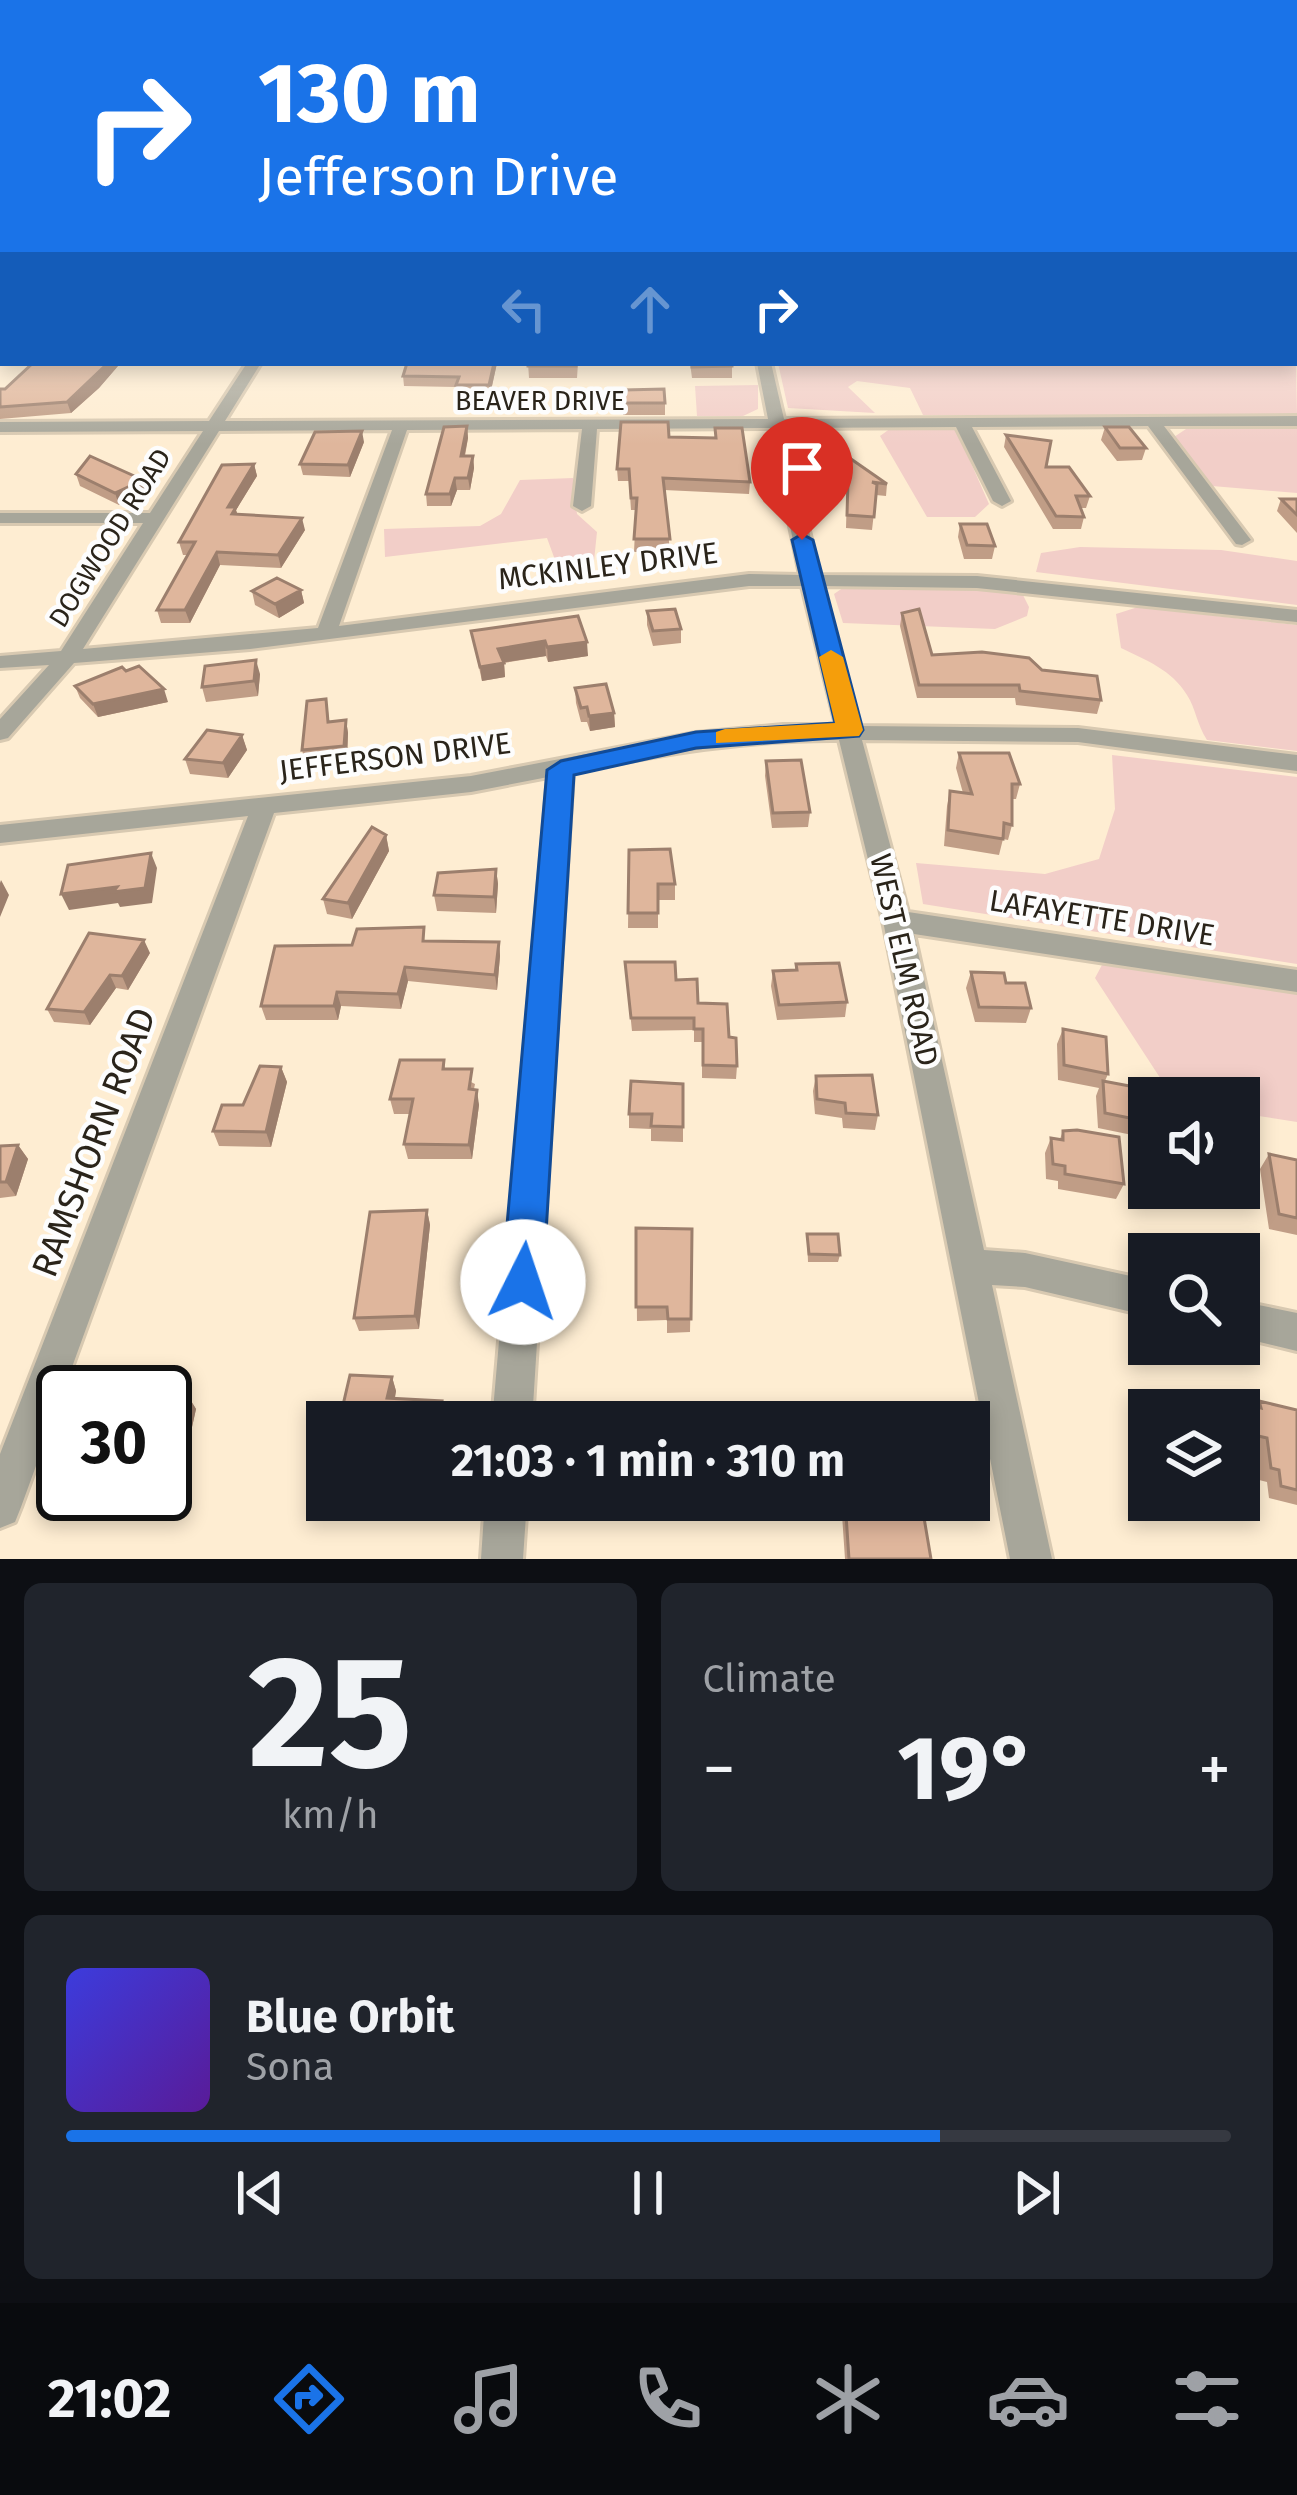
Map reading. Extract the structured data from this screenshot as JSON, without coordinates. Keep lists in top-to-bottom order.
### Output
{
  "streets": {
    "street": [
      "BEAVER DRIVE",
      "DOGWOOD ROAD",
      "MCKINLEY DRIVE",
      "JEFFERSON DRIVE",
      "LAFAYETTE DRIVE",
      "WEST ELM ROAD",
      "RAMSHORN ROAD"
    ]
  },
  "crossings": [
    ["BEAVER DRIVE", "DOGWOOD ROAD"],
    ["BEAVER DRIVE", "WEST ELM ROAD"],
    ["DOGWOOD ROAD", "MCKINLEY DRIVE"],
    ["MCKINLEY DRIVE", "WEST ELM ROAD"],
    ["JEFFERSON DRIVE", "WEST ELM ROAD"],
    ["JEFFERSON DRIVE", "RAMSHORN ROAD"],
    ["LAFAYETTE DRIVE", "WEST ELM ROAD"]
  ],
  "page": {
    "turn": ["130 m", "Jefferson Drive"],
    "limit": "30",
    "trip": "21:03 · 1 min · 310 m",
    "tile": [
      ["25", "km/h"],
      "Climate"
    ],
    "heat": ["−", "19°", "+"],
    "song": ["Blue Orbit", "Sona"],
    "tabs": "21:02"
  }
}
